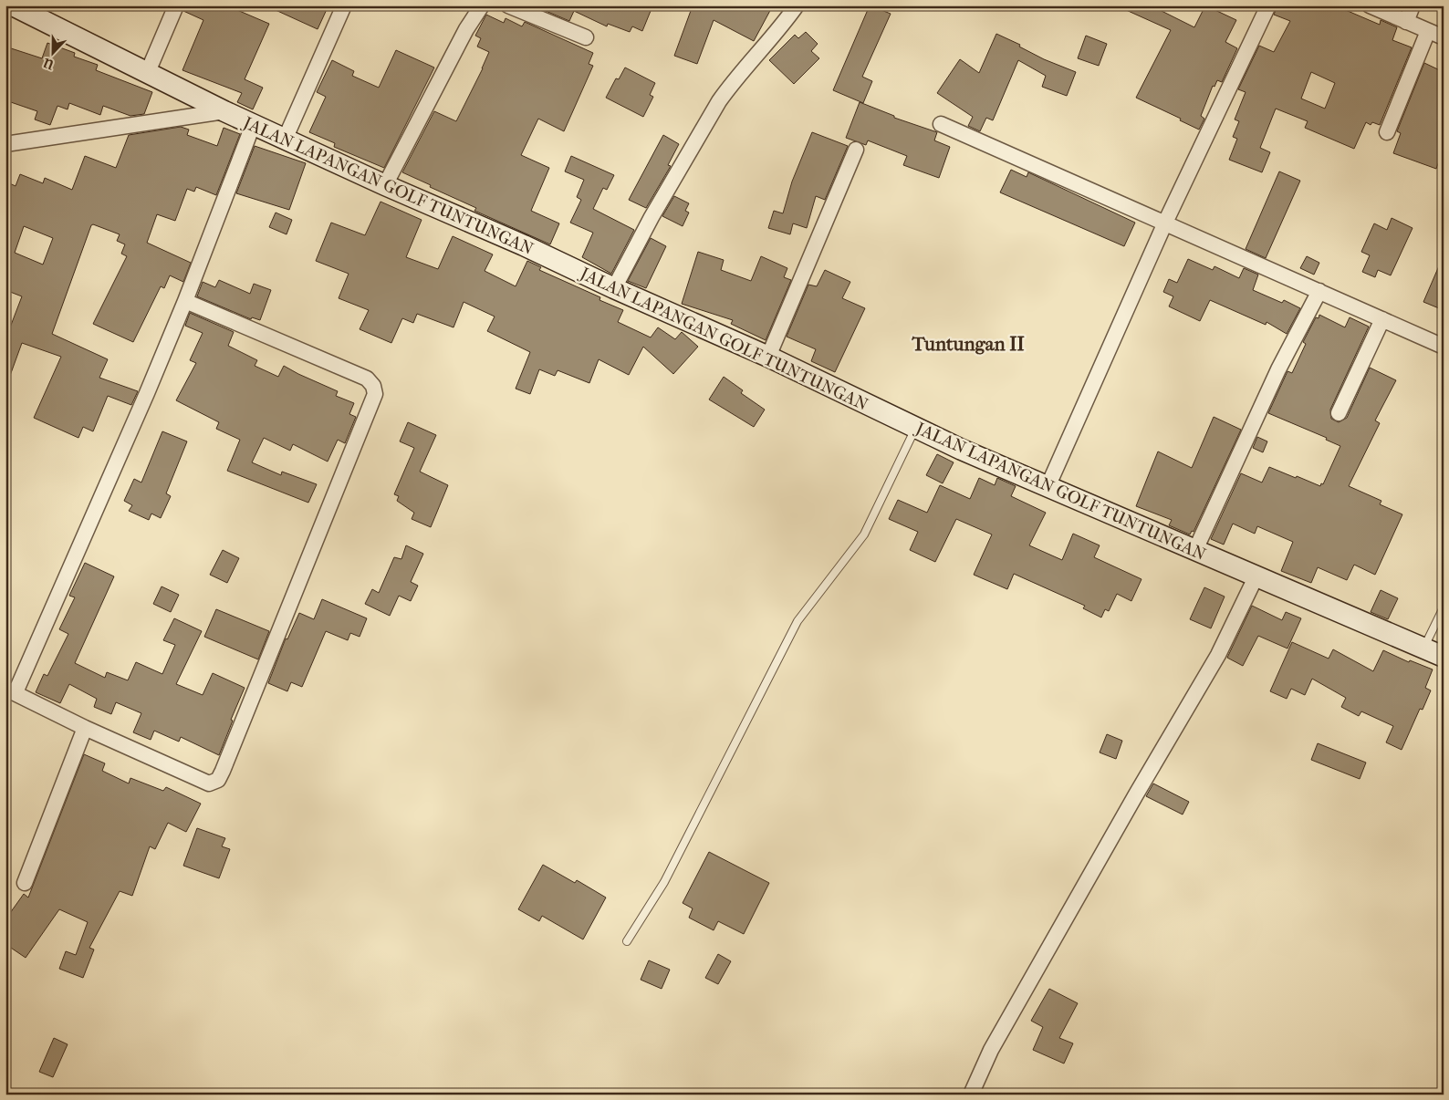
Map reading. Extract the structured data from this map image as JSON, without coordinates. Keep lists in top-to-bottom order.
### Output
{
  "streets": {
    "street": ["JALAN LAPANGAN GOLF TUNTUNGAN"]
  },
  "districts": ["Tuntungan II"],
  "north": "bottom"
}
